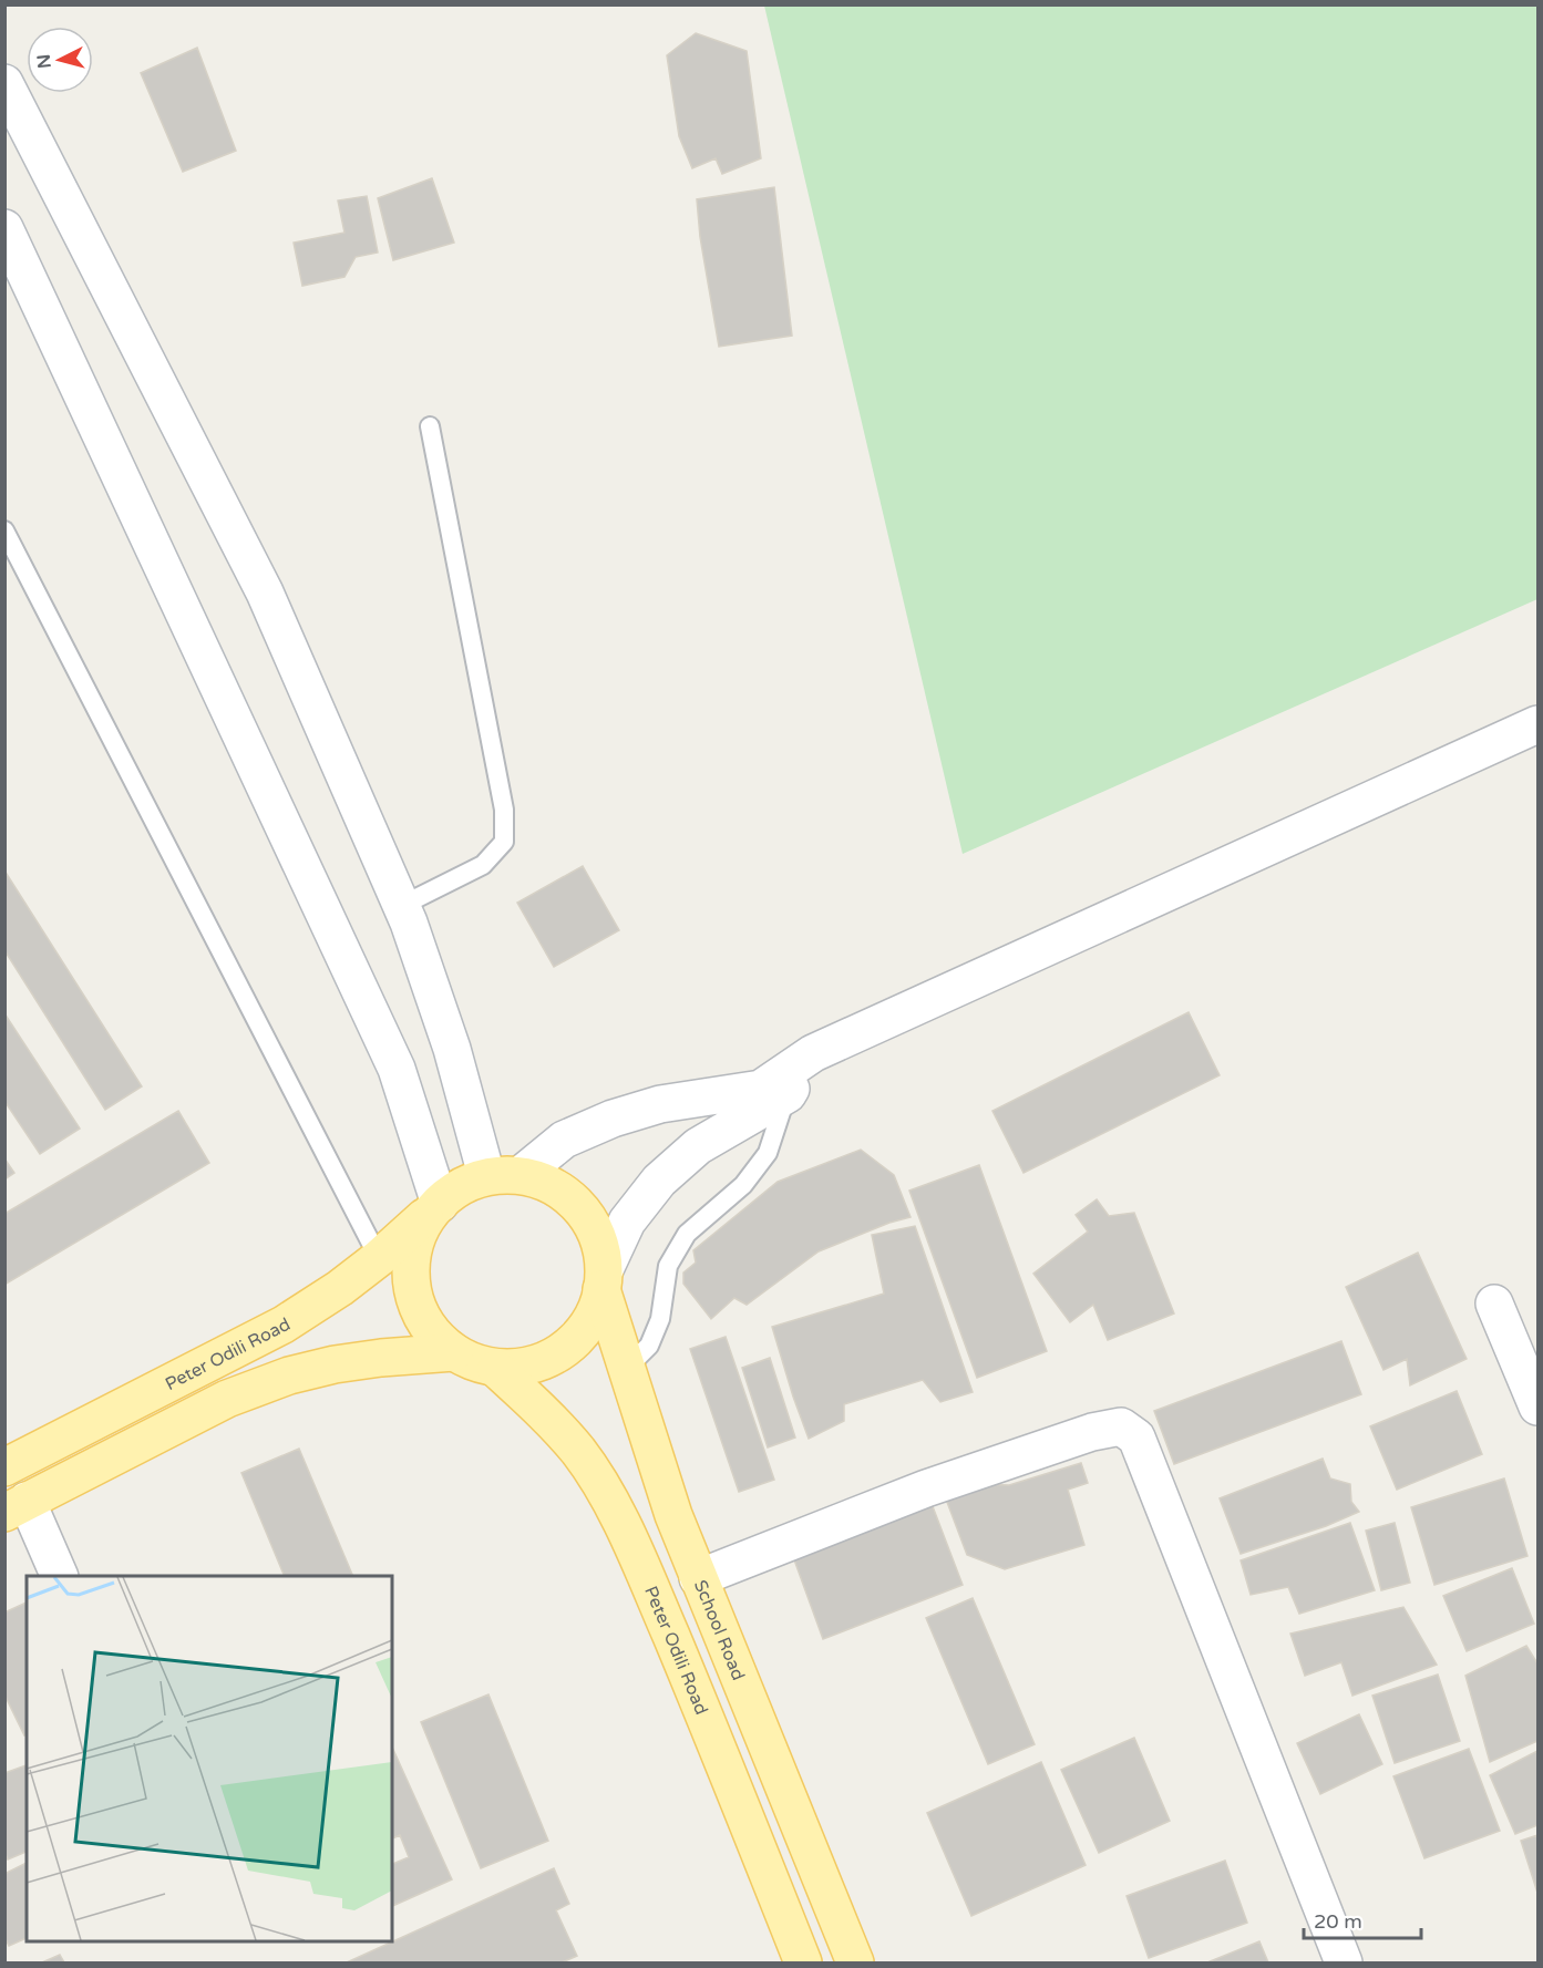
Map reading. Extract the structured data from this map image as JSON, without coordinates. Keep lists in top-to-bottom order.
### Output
{
  "streets": {
    "main road": ["Peter Odili Road", "School Road"]
  },
  "crossings": [
    ["Peter Odili Road", "School Road"]
  ],
  "scale_bar": "20 m",
  "north": "left"
}
